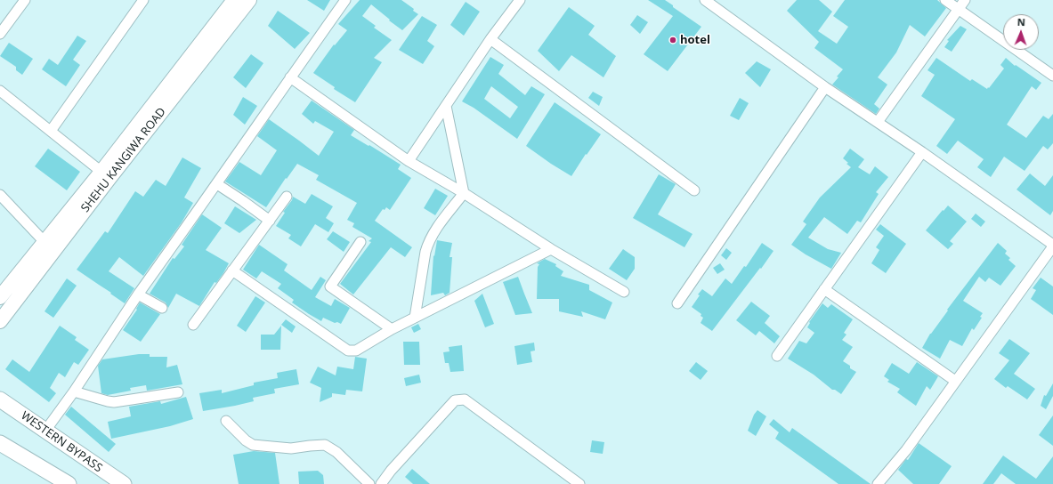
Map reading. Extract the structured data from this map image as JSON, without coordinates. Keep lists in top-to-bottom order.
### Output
{
  "streets": {
    "main road": ["SHEHU KANGIWA ROAD", "WESTERN BYPASS"]
  },
  "places": ["hotel"],
  "north": "top"
}
